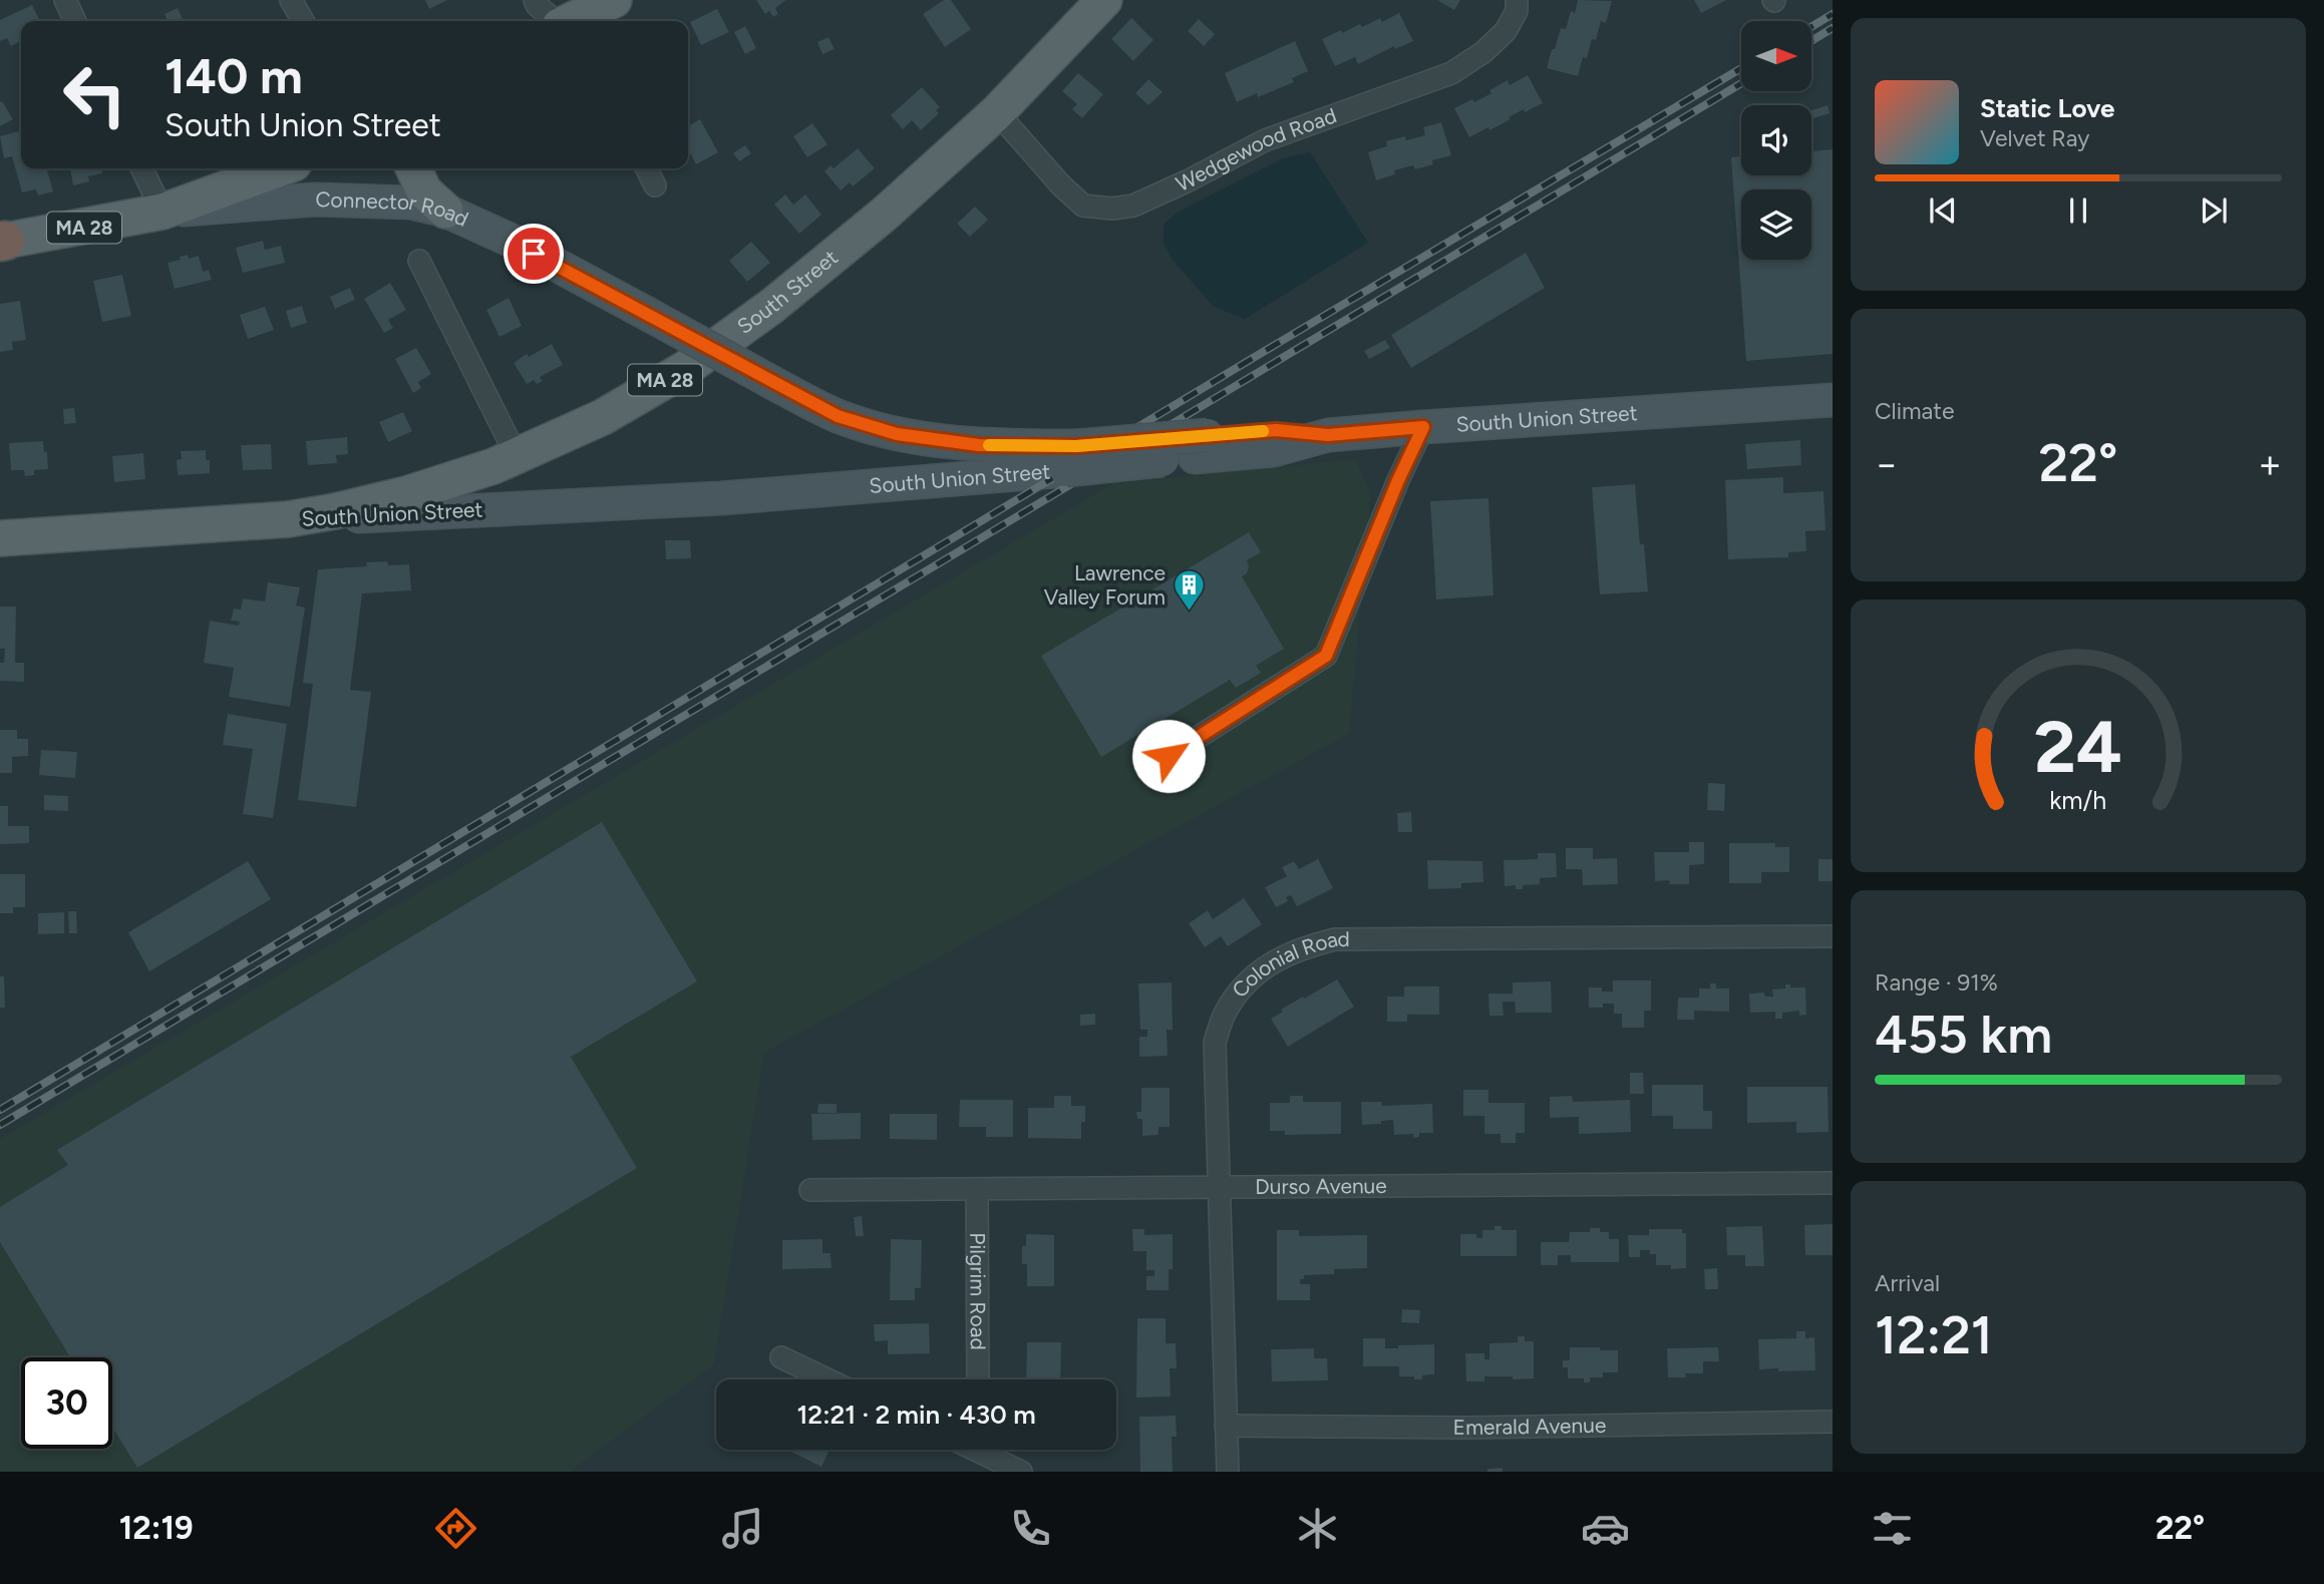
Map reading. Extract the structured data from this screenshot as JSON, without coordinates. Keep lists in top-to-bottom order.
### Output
{
  "streets": {
    "main road": [
      "Connector Road",
      "MA 28",
      "South Street",
      "South Union Street"
    ],
    "street": [
      "Wedgewood Road",
      "Colonial Road",
      "Durso Avenue",
      "Pilgrim Road",
      "Emerald Avenue"
    ]
  },
  "crossings": [
    ["Wedgewood Road", "South Street"],
    ["Connector Road", "MA 28"],
    ["Connector Road", "South Union Street"],
    ["South Street", "South Union Street"],
    ["Colonial Road", "Durso Avenue"],
    ["Colonial Road", "Emerald Avenue"],
    ["Durso Avenue", "Pilgrim Road"]
  ],
  "places": {
    "building": ["Lawrence Valley Forum"]
  },
  "north": "right",
  "page": {
    "turn": ["140 m", "South Union Street"],
    "song": ["Static Love", "Velvet Ray"],
    "tile": [
      "Climate",
      ["Range · 91%", "455 km"],
      ["Arrival", "12:21"]
    ],
    "heat": ["−", "22°", "+"],
    "limit": "30",
    "trip": "12:21 · 2 min · 430 m",
    "tabs": ["12:19", "22°"],
    "gauge": ["24", "km/h"]
  }
}
